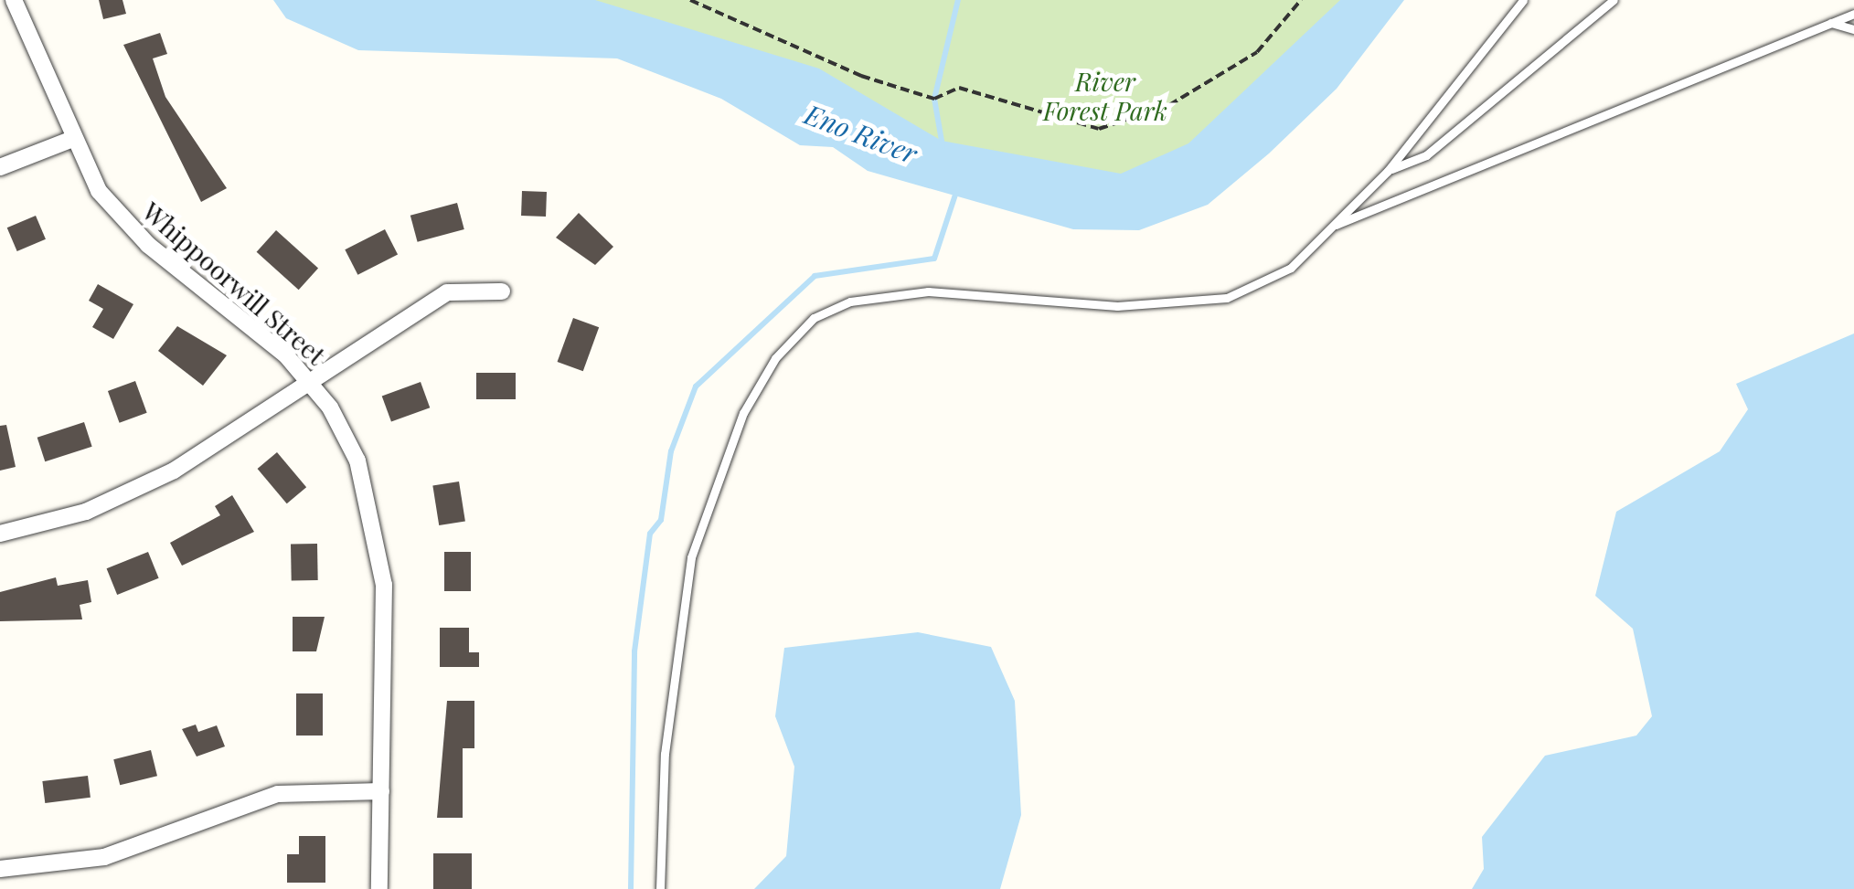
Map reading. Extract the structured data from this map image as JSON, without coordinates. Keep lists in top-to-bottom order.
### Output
{
  "streets": {
    "street": ["Whippoorwill Street"]
  },
  "water": ["Eno River"],
  "parks": ["River Forest Park"]
}
